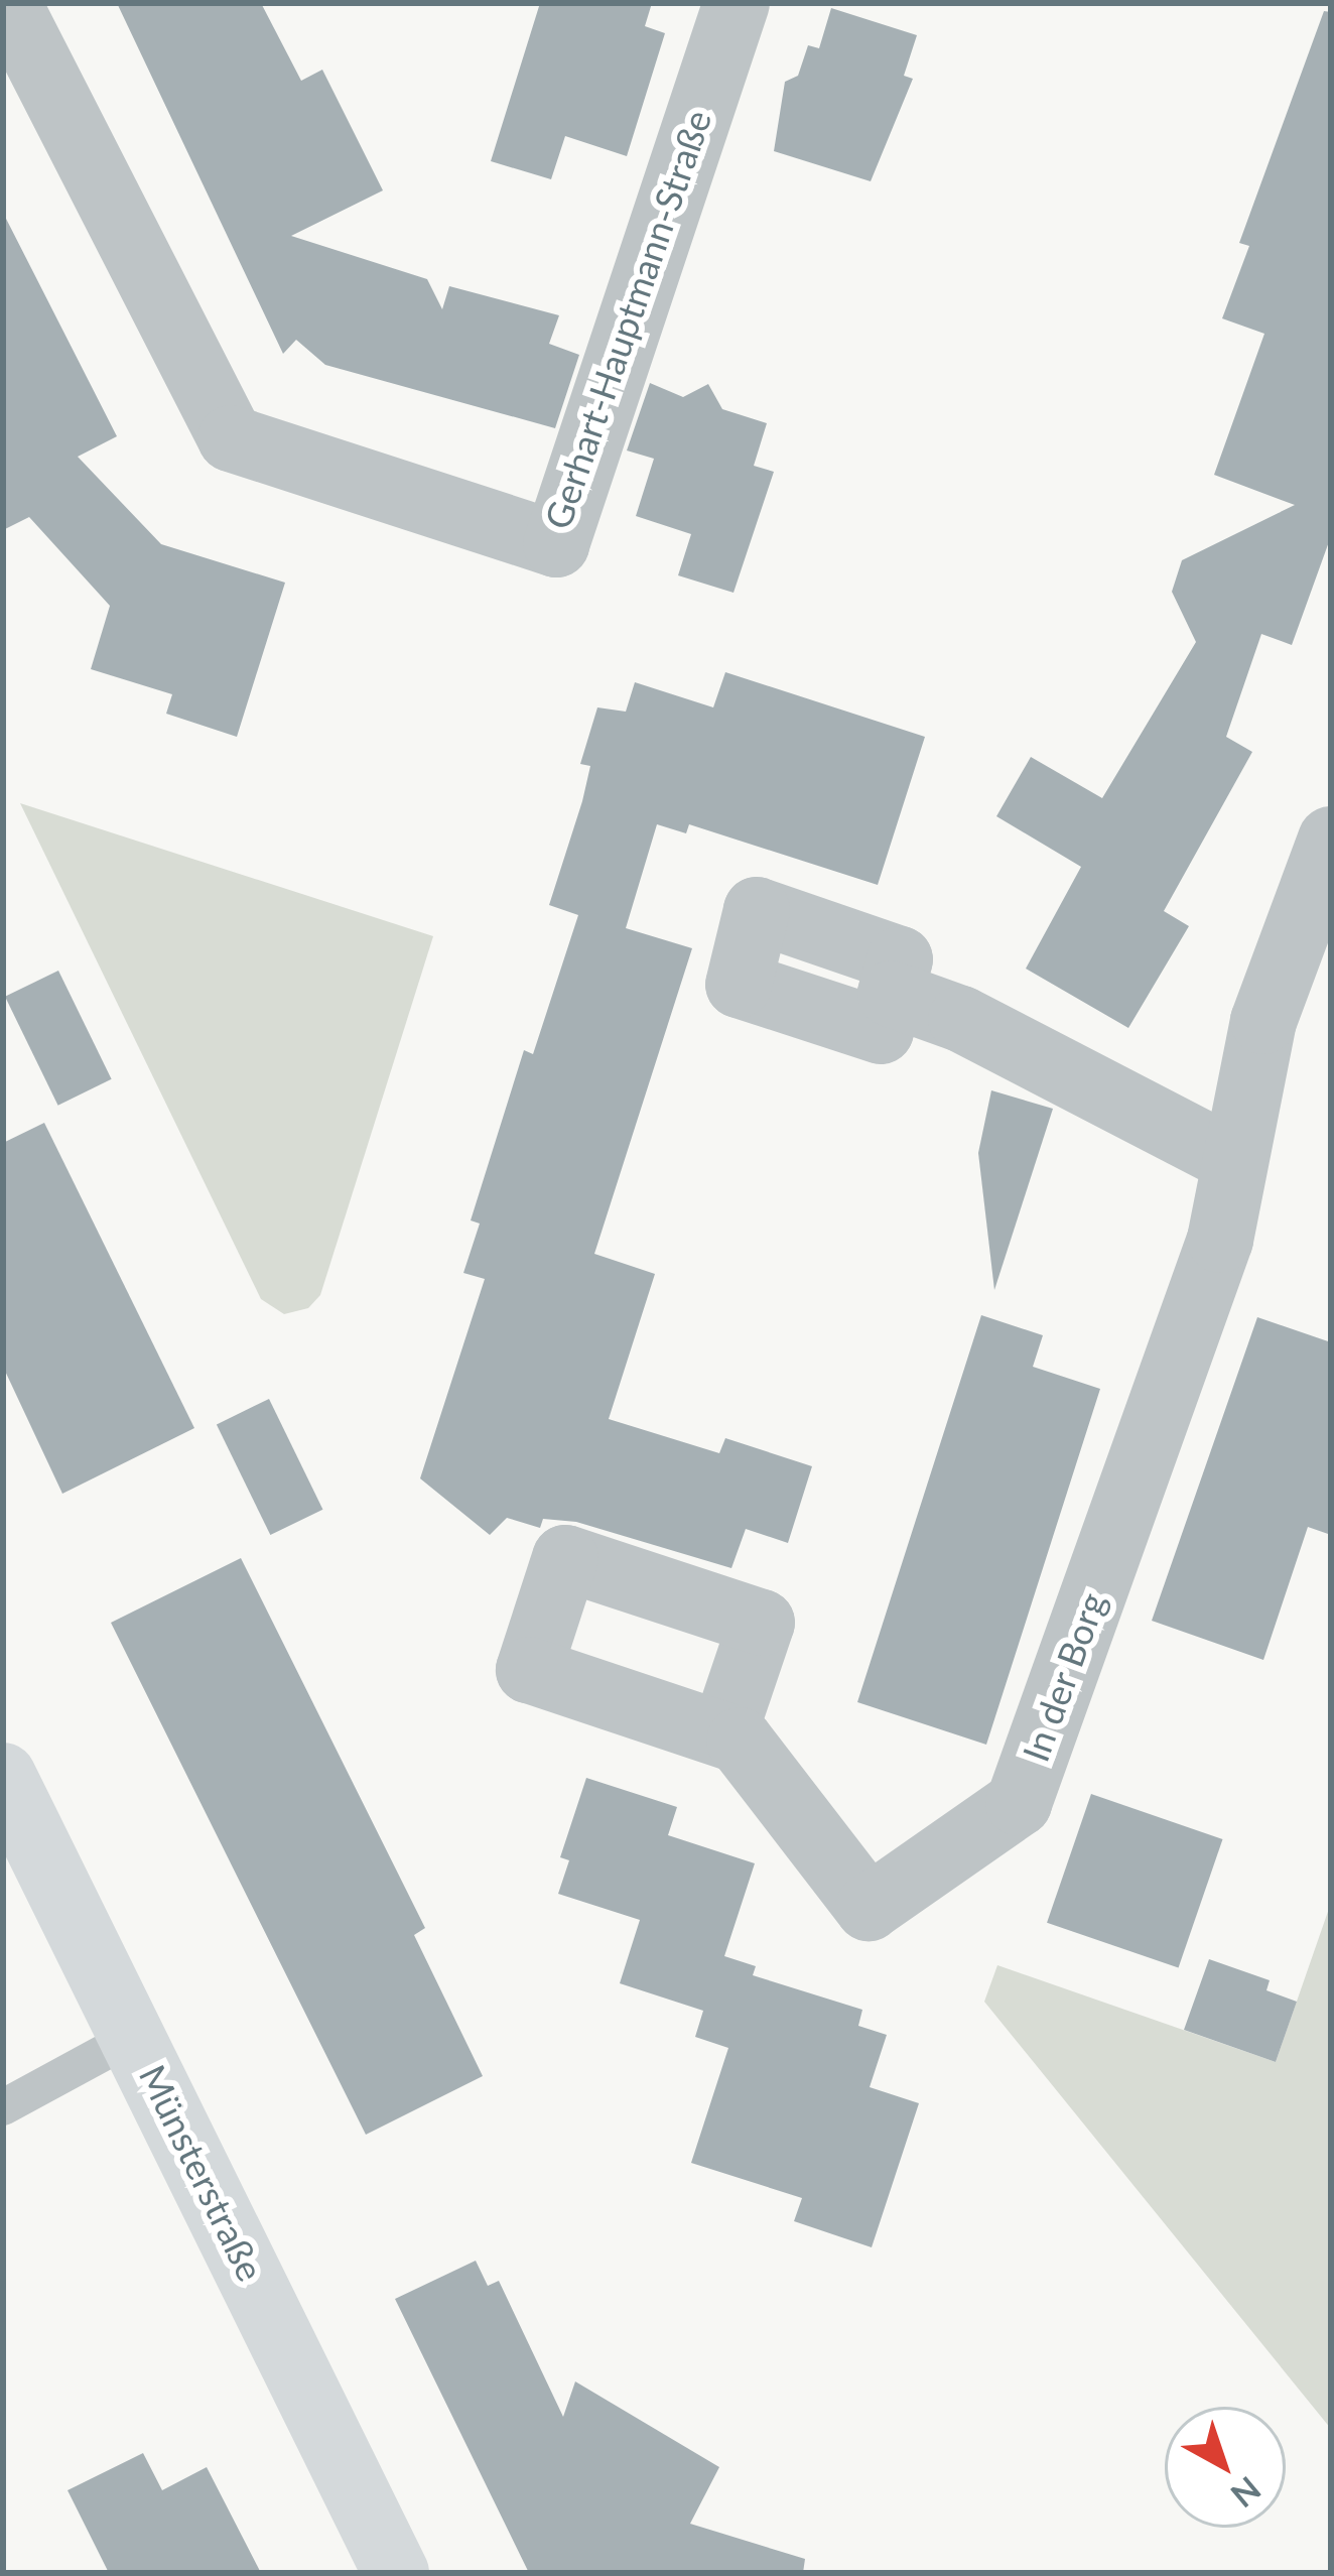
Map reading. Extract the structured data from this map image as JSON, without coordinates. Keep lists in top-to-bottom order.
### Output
{
  "streets": {
    "main road": ["Münsterstraße"],
    "street": ["Gerhart-Hauptmann-Straße", "In der Borg"]
  },
  "north": "bottom right"
}
